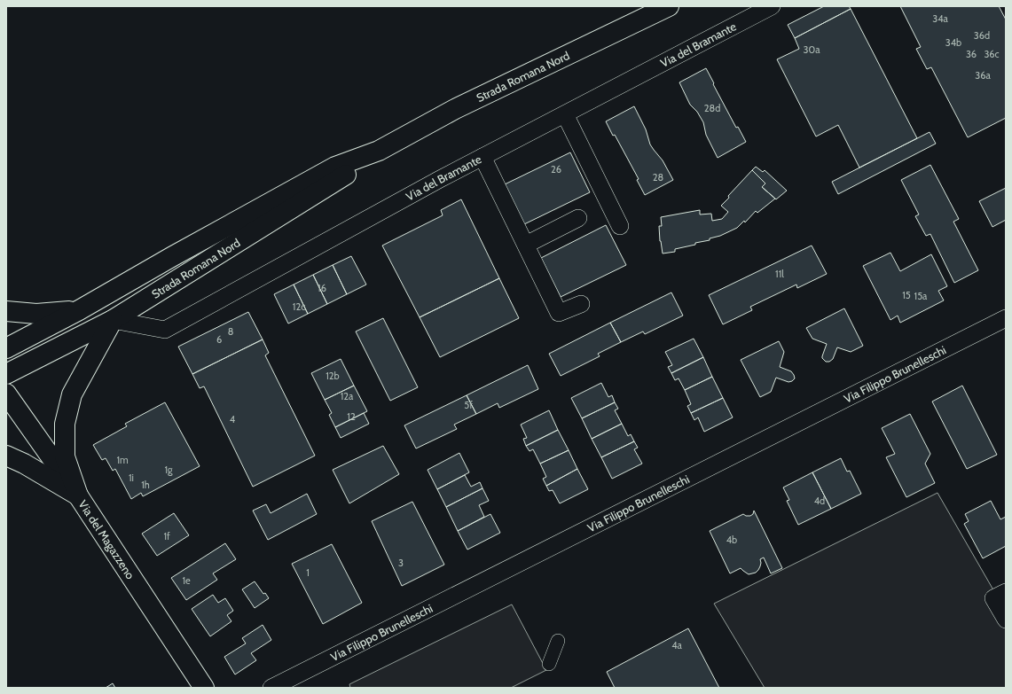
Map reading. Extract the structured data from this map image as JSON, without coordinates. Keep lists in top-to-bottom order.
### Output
{
  "streets": {
    "main road": ["Strada Romana Nord", "Via del Magazzeno"],
    "street": ["Via del Bramante", "Via Filippo Brunelleschi"]
  },
  "crossings": [
    ["Via del Bramante", "Strada Romana Nord"]
  ],
  "house_numbers": [
    "34a",
    "36d",
    "34b",
    "30a",
    "36",
    "36c",
    "36a",
    "28d",
    "26",
    "28",
    "11l",
    "16",
    "15",
    "15a",
    "12c",
    "8",
    "6",
    "12b",
    "12a",
    "5f",
    "12",
    "4",
    "1m",
    "1g",
    "1i",
    "1h",
    "4d",
    "1f",
    "4b",
    "3",
    "1",
    "1e",
    "4a"
  ]
}
